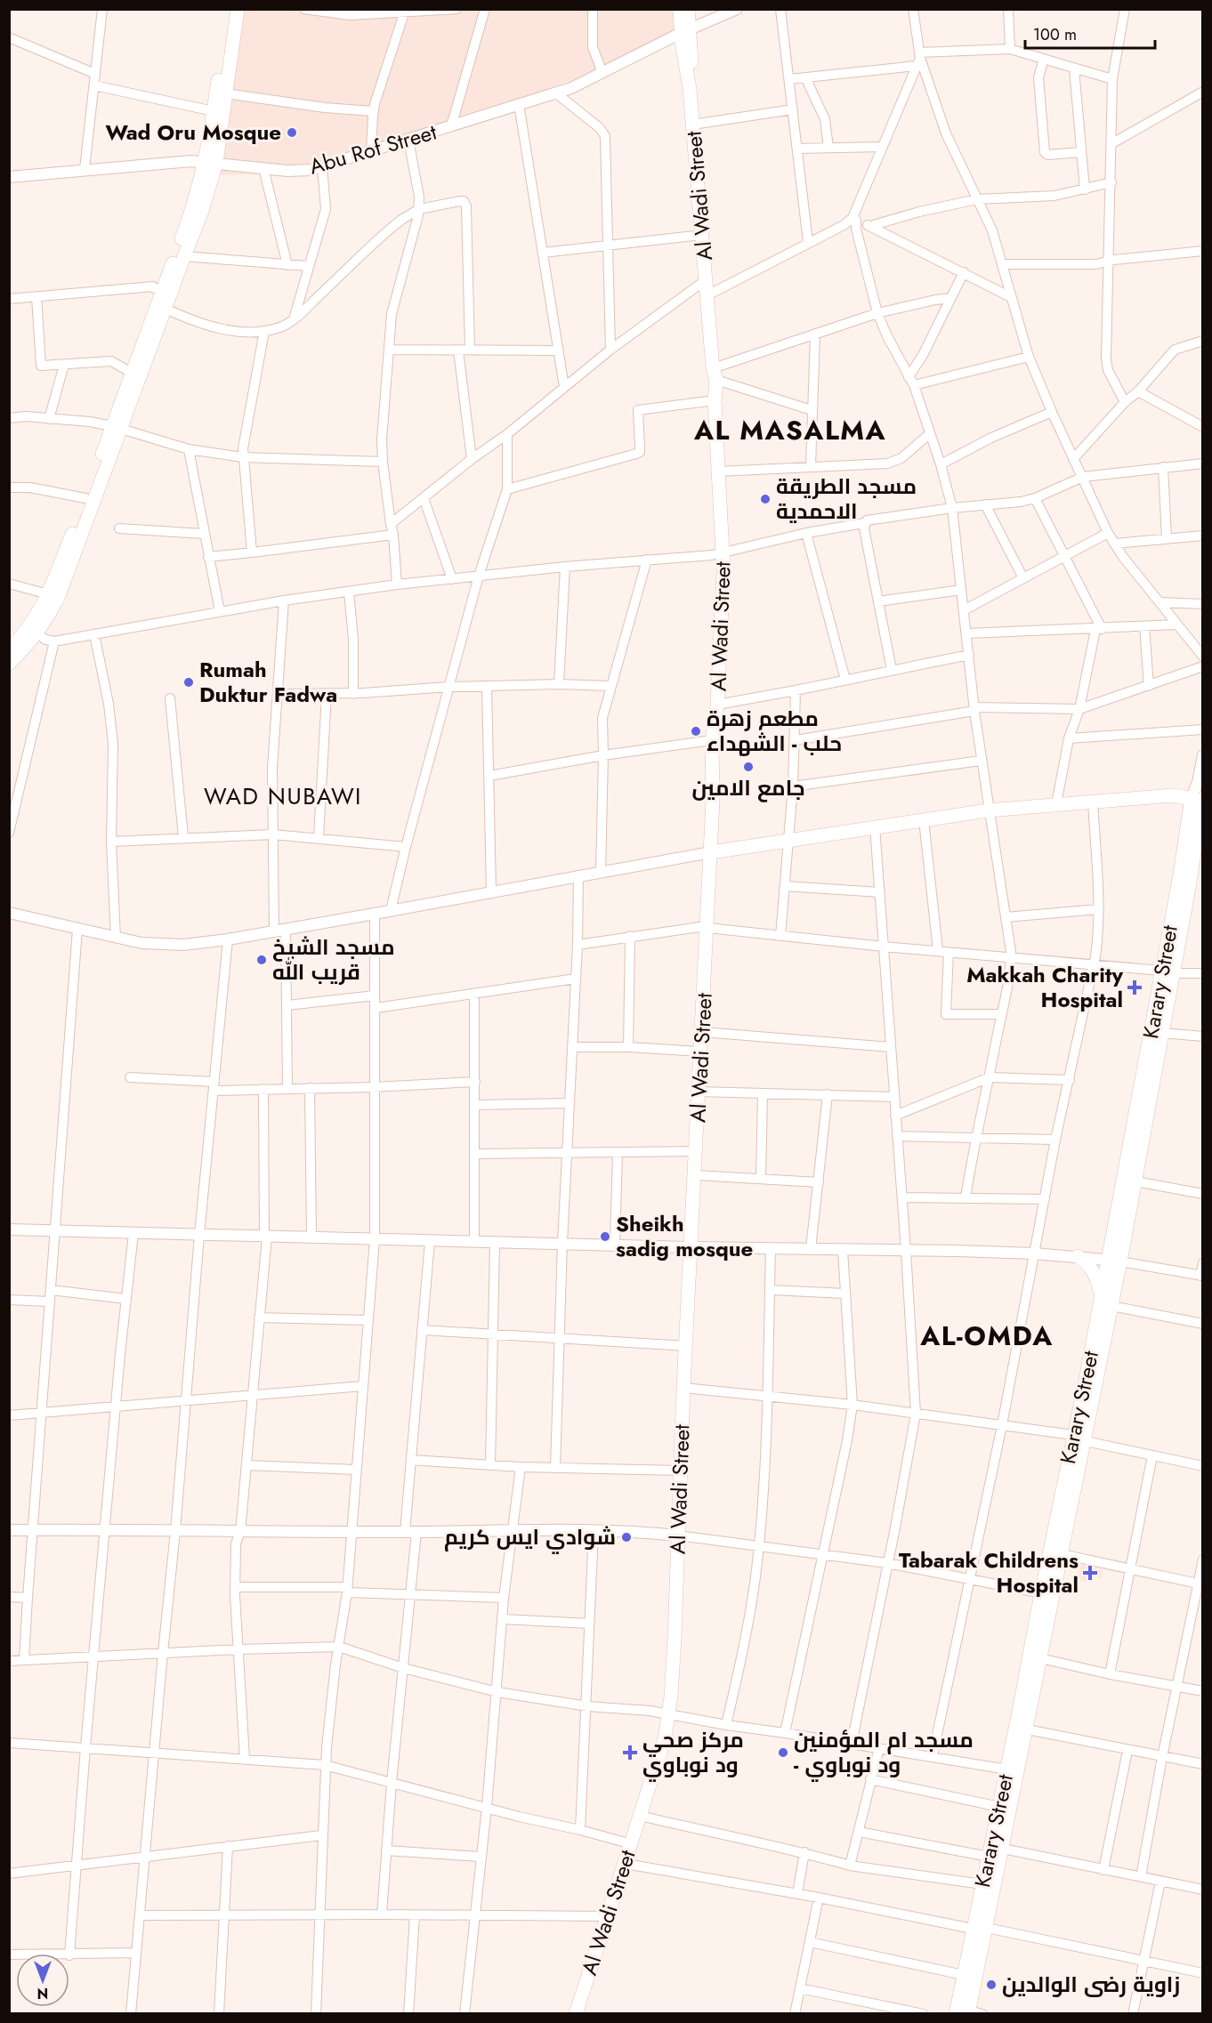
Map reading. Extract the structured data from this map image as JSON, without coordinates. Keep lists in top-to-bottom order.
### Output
{
  "streets": {
    "main road": ["Al Wadi Street", "Karary Street"],
    "street": ["Abu Rof Street"]
  },
  "crossings": [
    ["Abu Rof Street", "Al Wadi Street"]
  ],
  "districts": ["AL MASALMA", "WAD NUBAWI", "AL-OMDA"],
  "places": {
    "other": [
      "Wad Oru Mosque",
      "مسجد الطريقة الاحمدية",
      "Rumah Duktur Fadwa",
      "مطعم زهرة حلب - الشهداء",
      "جامع الامين",
      "مسجد الشيخ قريب الله",
      "Sheikh sadig mosque",
      "شوادي ايس كريم",
      "مسجد ام المؤمنين - ود نوباوي",
      "زاوية رضى الوالدين"
    ],
    "health": ["Makkah Charity Hospital", "Tabarak Childrens Hospital", "مركز صحي ود نوباوي"]
  },
  "scale_bar": "100 m",
  "north": "bottom"
}
